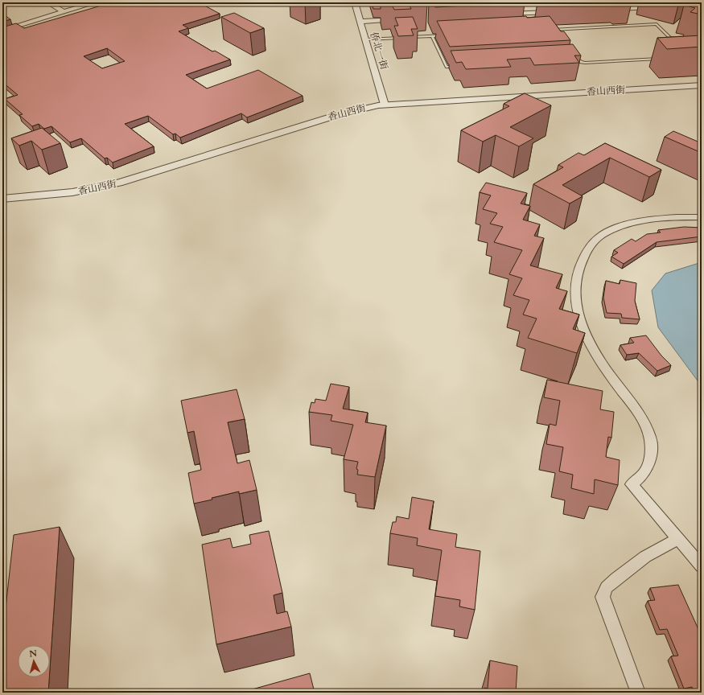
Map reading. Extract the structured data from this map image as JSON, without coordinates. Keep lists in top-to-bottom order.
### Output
{
  "streets": {
    "street": ["侨北一街", "香山西街"]
  },
  "crossings": [
    ["侨北一街", "香山西街"]
  ],
  "north": "top"
}
